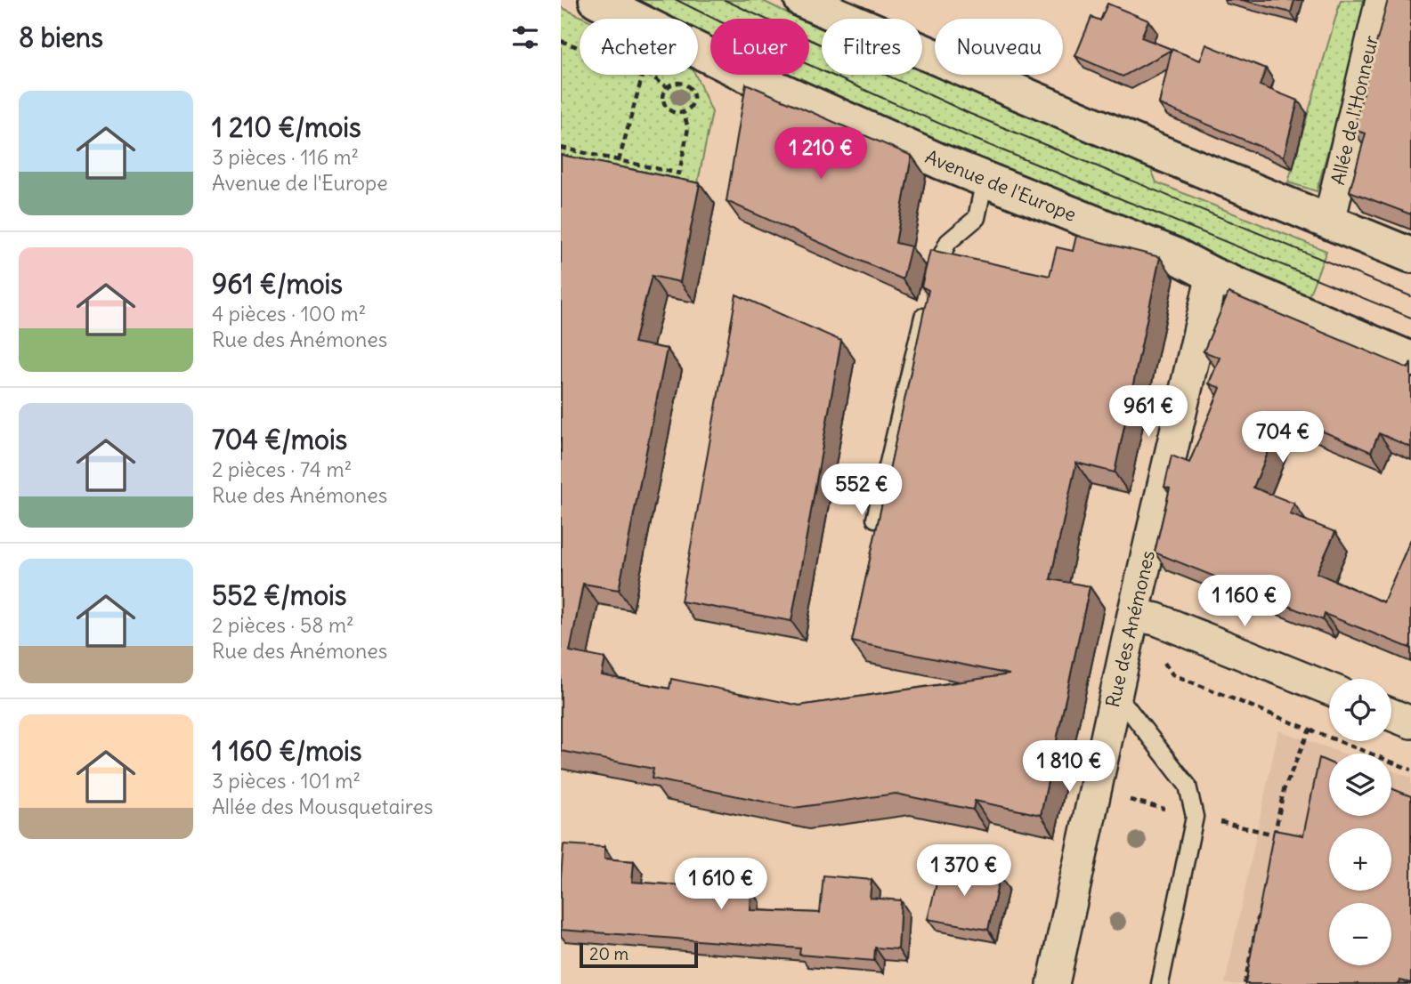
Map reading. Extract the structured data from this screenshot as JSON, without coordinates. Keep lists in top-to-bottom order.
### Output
{
  "streets": {
    "main road": ["Avenue de l'Europe"],
    "street": ["Allée de l'Honneur", "Rue des Anémones"]
  },
  "crossings": [
    ["Avenue de l'Europe", "Rue des Anémones"]
  ],
  "scale_bar": "20 m",
  "page": {
    "heading": "8 biens",
    "chip": [
      "Acheter",
      "Louer",
      "Filtres",
      "Nouveau"
    ],
    "list": [
      {
        "name": "1 210 €/mois",
        "note": "3 pièces · 116 m² · Avenue de l'Europe"
      },
      {
        "name": "961 €/mois",
        "note": "4 pièces · 100 m² · Rue des Anémones"
      },
      {
        "name": "704 €/mois",
        "note": "2 pièces · 74 m² · Rue des Anémones"
      },
      {
        "name": "552 €/mois",
        "note": "2 pièces · 58 m² · Rue des Anémones"
      },
      {
        "name": "1 160 €/mois",
        "note": "3 pièces · 101 m² · Allée des Mousquetaires"
      }
    ],
    "price": [
      "1 210 €",
      "961 €",
      "704 €",
      "552 €",
      "1 160 €",
      "1 810 €",
      "1 370 €",
      "1 610 €"
    ],
    "map_buttons": ["+", "−"],
    "scale": "20 m"
  }
}
